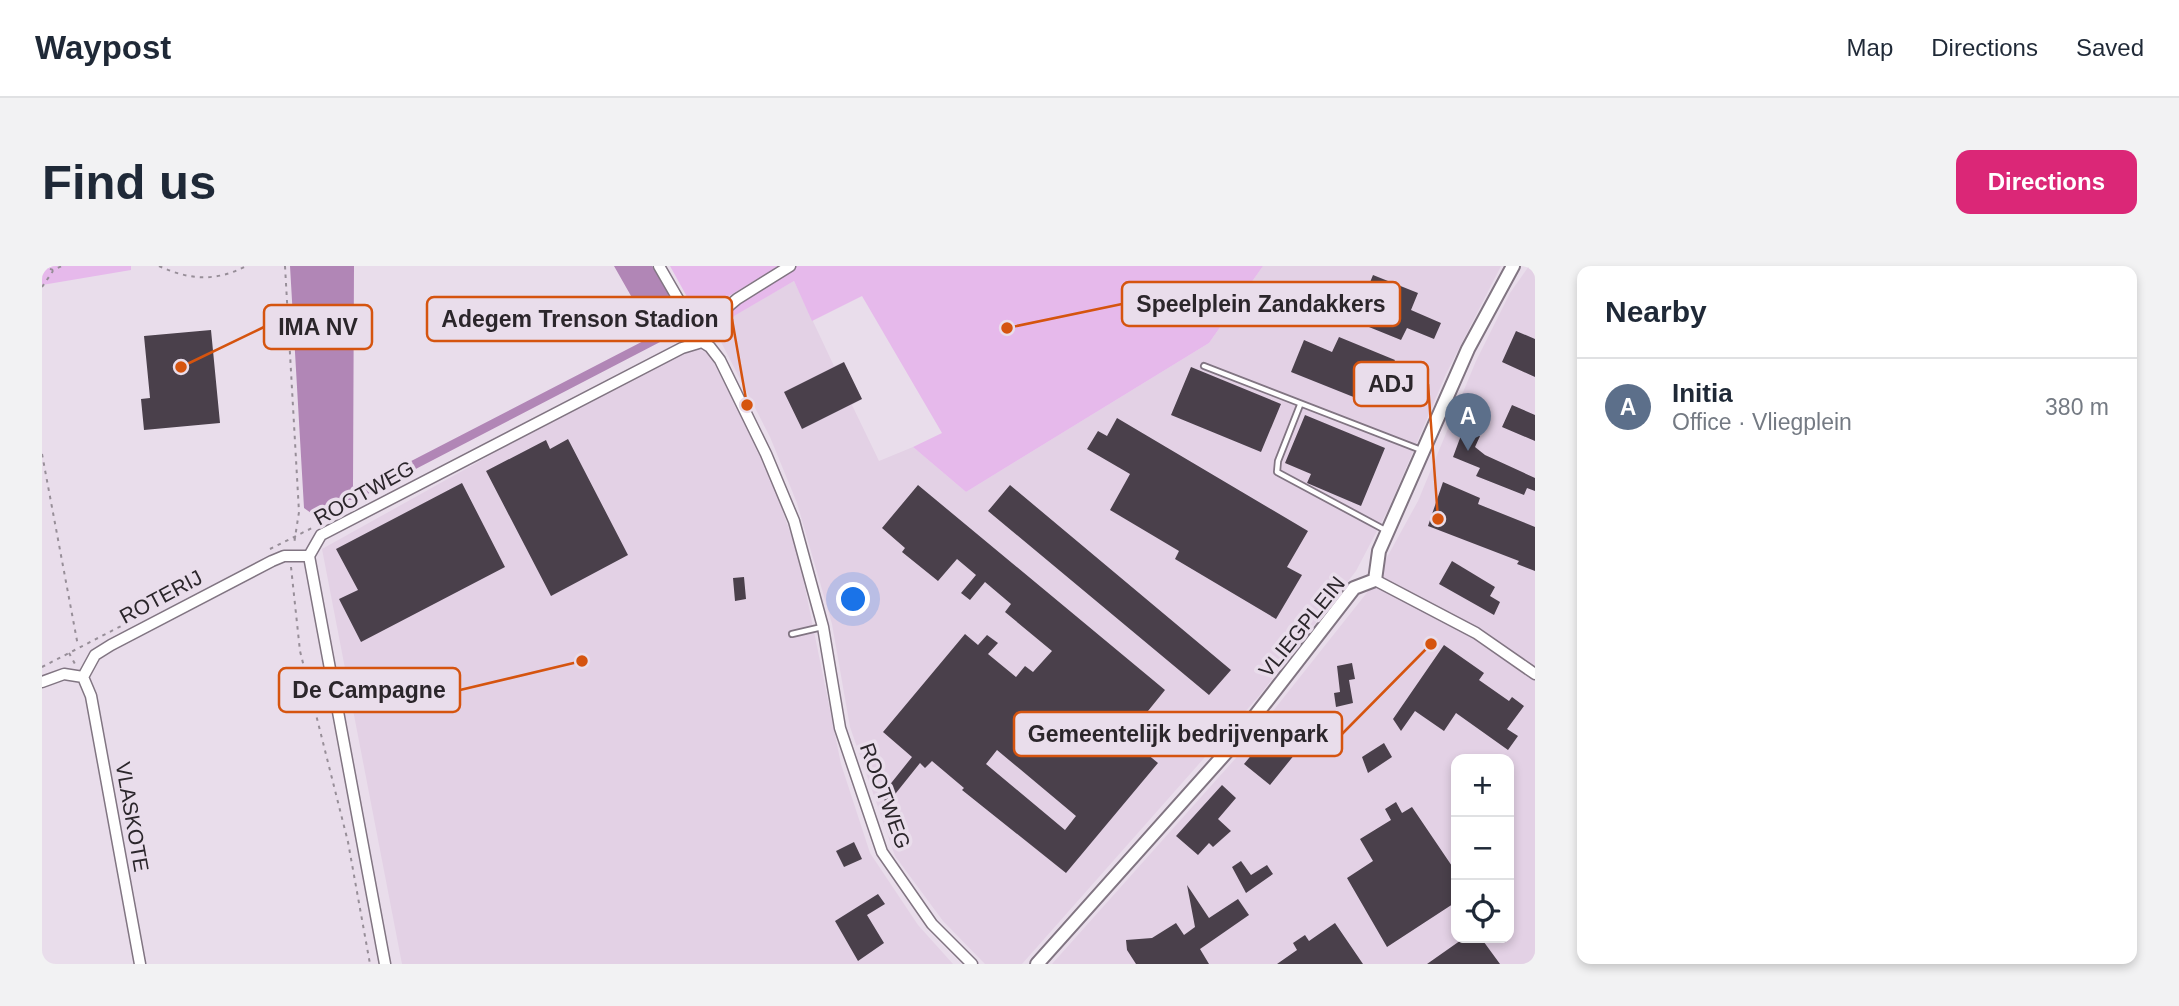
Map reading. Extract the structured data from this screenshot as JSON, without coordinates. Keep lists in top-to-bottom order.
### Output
{
  "streets": {
    "street": [
      "ROOTWEG",
      "ROTERIJ",
      "VLIEGPLEIN",
      "VLASKOTE"
    ]
  },
  "crossings": [
    ["ROOTWEG", "ROTERIJ"],
    ["ROTERIJ", "VLASKOTE"]
  ],
  "places": [
    "Speelplein Zandakkers",
    "IMA NV",
    "Adegem Trenson Stadion",
    "ADJ",
    "Gemeentelijk bedrijvenpark",
    "De Campagne"
  ],
  "page": {
    "header": "Waypost",
    "nav": ["Map", "Directions", "Saved"],
    "buttons": "Directions",
    "title": "Find us",
    "heading": "Nearby",
    "list": [
      {
        "mark": "A",
        "name": "Initia",
        "note": "Office · Vliegplein",
        "value": "380 m"
      }
    ],
    "pins": "A",
    "map_buttons": ["+", "−"]
  }
}
